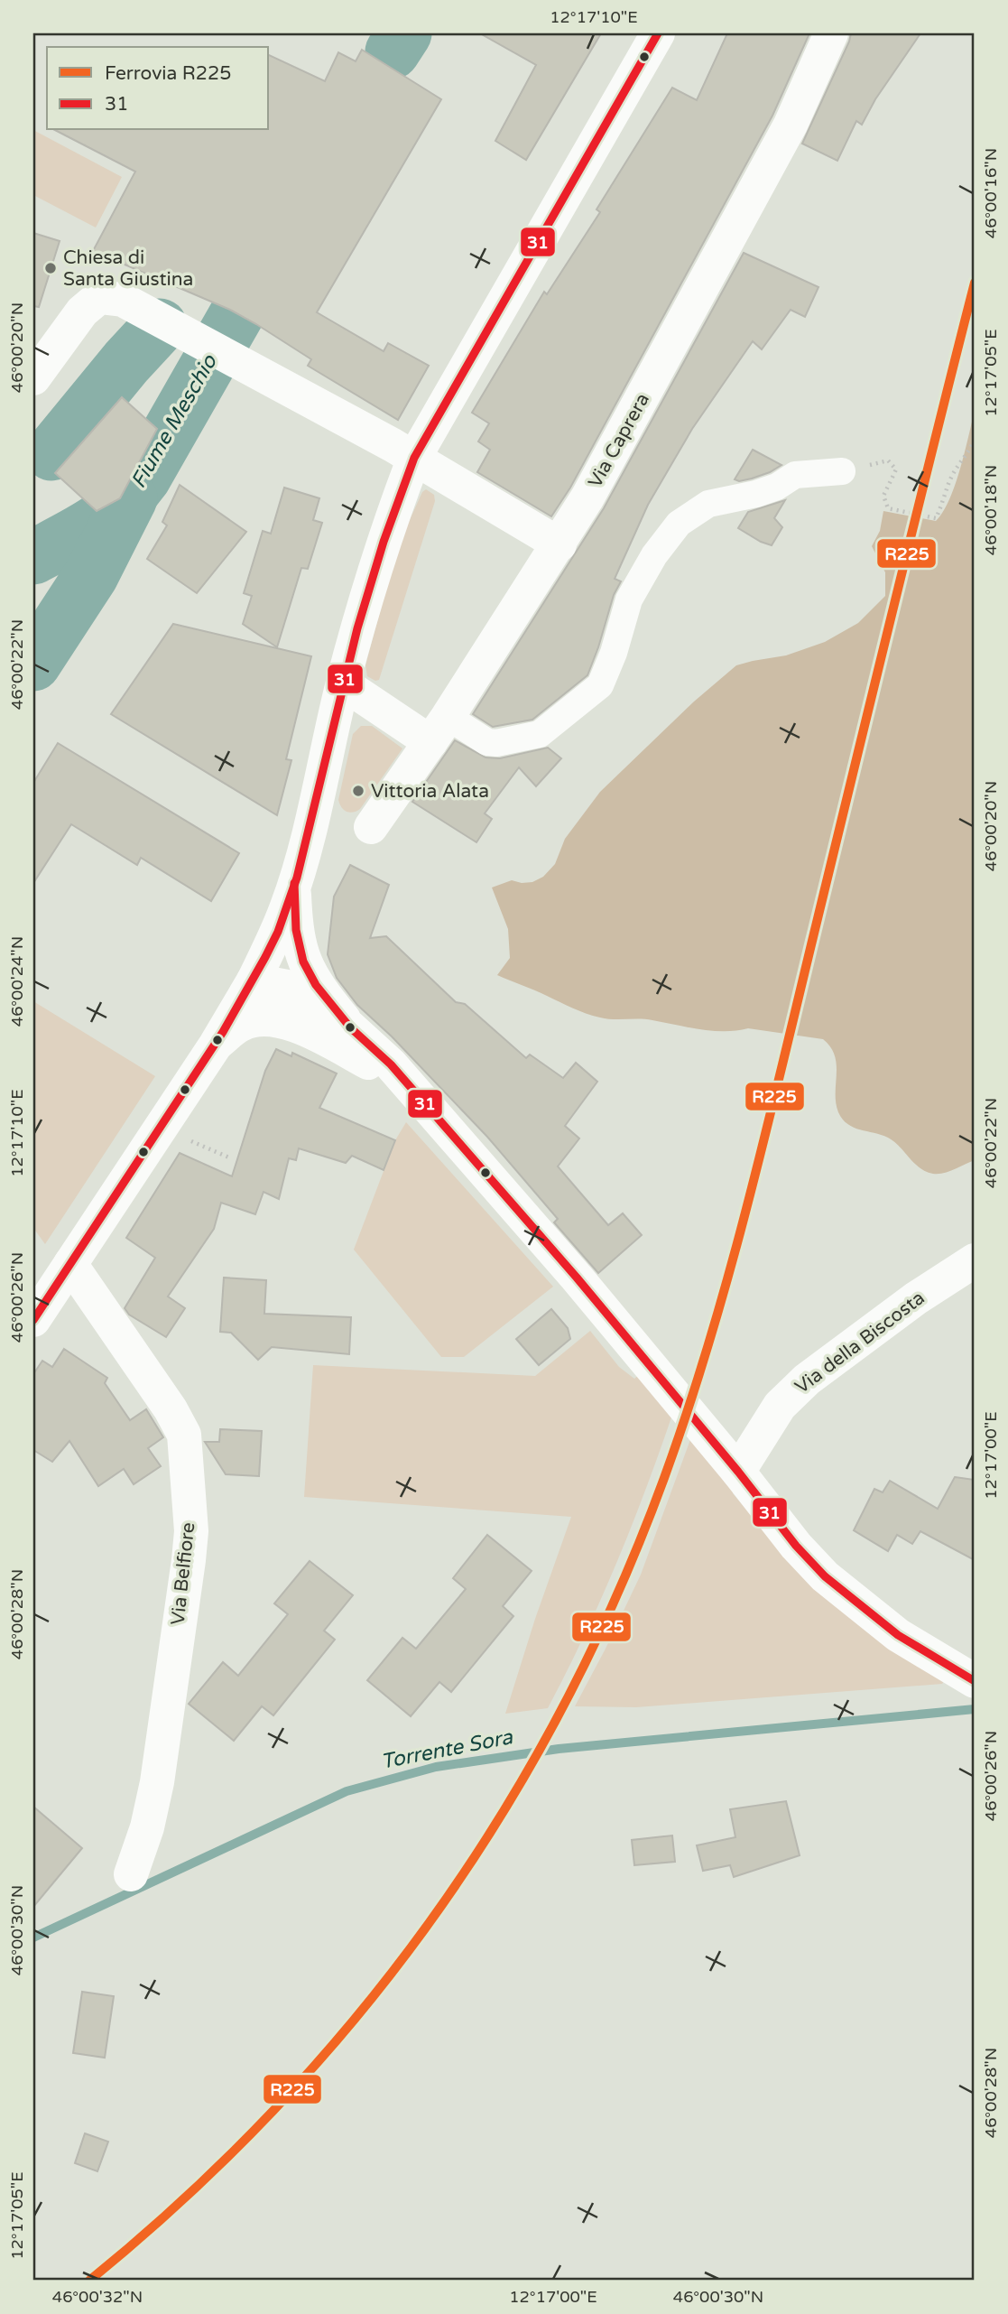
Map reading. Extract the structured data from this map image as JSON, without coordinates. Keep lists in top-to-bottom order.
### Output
{
  "streets": {
    "street": ["Via Caprera", "Via della Biscosta", "Via Belfiore"]
  },
  "water": ["Fiume Meschio", "Torrente Sora"],
  "places": ["Chiesa di Santa Giustina", "Vittoria Alata"],
  "lines": ["transit line 31", "rail line R225"],
  "legend": ["Ferrovia R225", "31"],
  "coordinates": [
    "12°17'10\"E",
    "46°00'16\"N",
    "46°00'20\"N",
    "12°17'05\"E",
    "46°00'18\"N",
    "46°00'22\"N",
    "46°00'24\"N",
    "46°00'26\"N",
    "12°17'00\"E",
    "46°00'28\"N",
    "46°00'30\"N",
    "46°00'32\"N"
  ]
}
